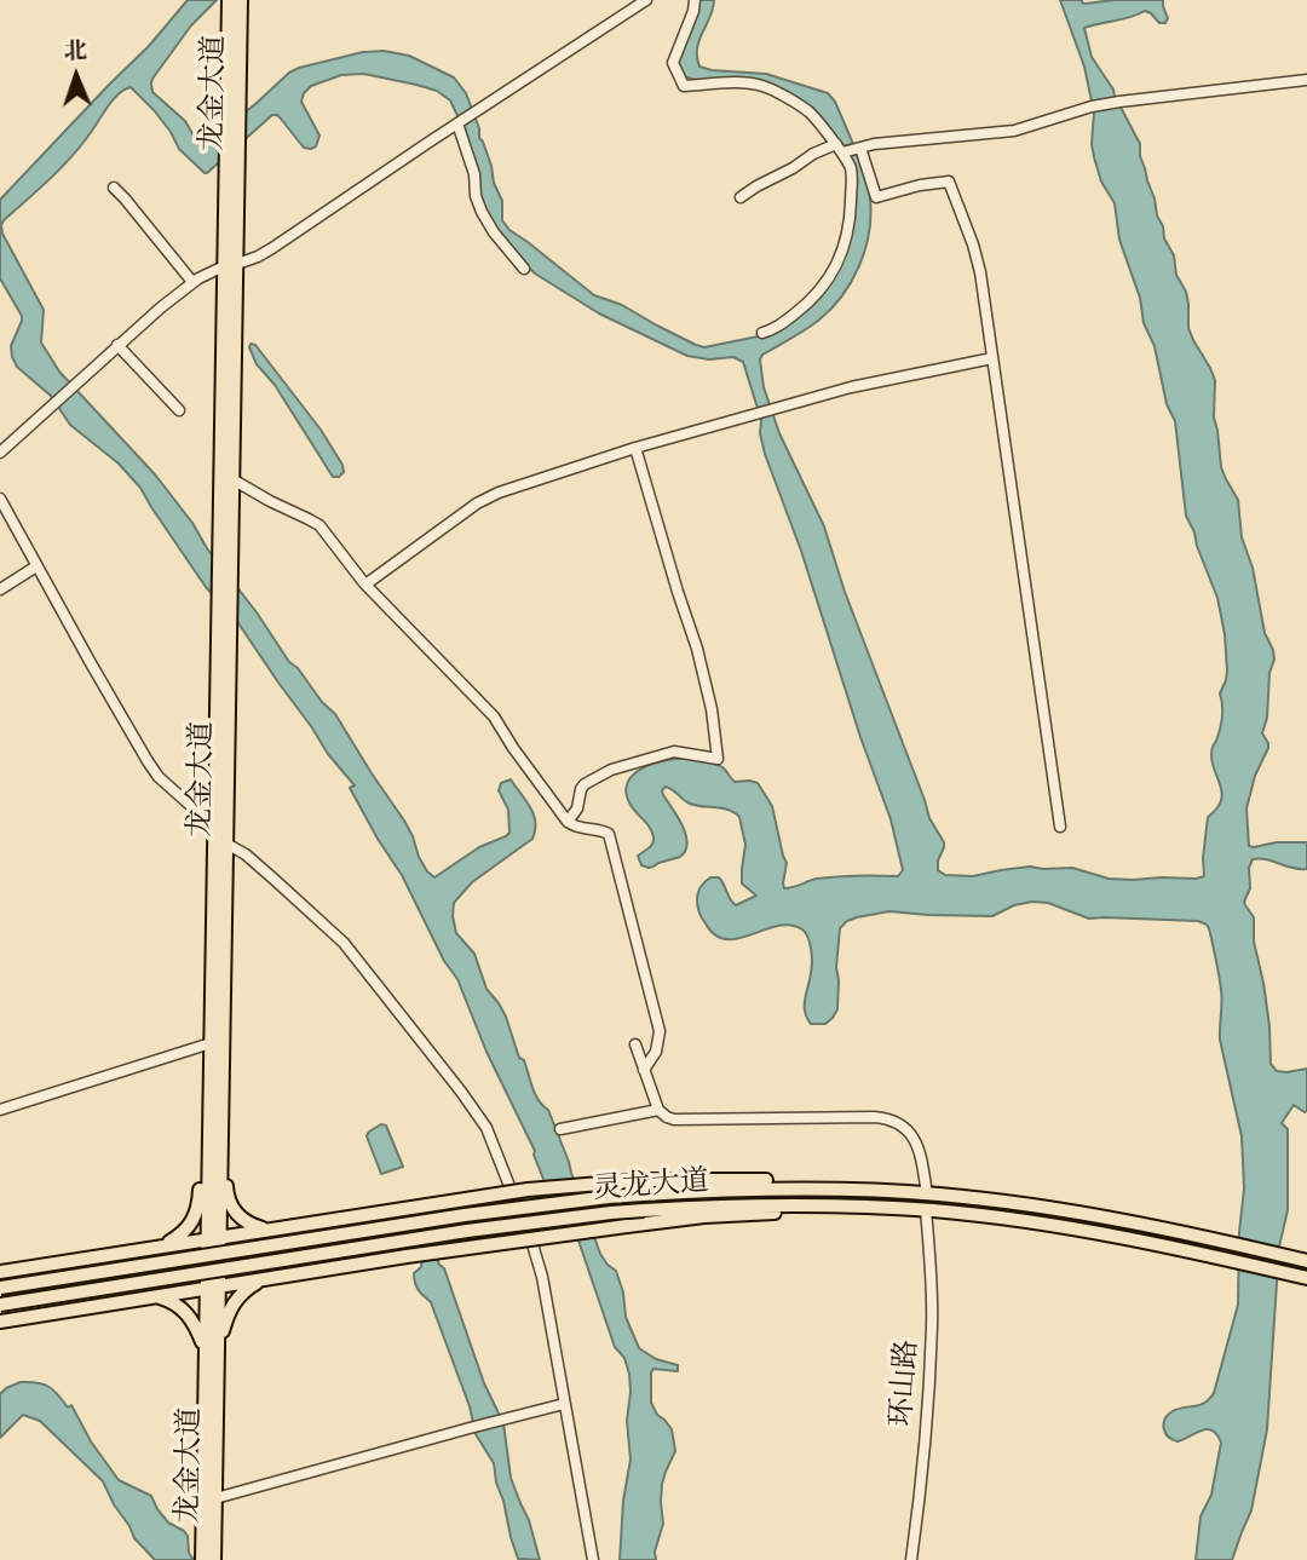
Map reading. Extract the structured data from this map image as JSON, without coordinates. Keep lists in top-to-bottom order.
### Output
{
  "streets": {
    "main road": ["龙金大道", "灵龙大道"],
    "street": ["环山路"]
  },
  "crossings": [
    ["灵龙大道", "环山路"]
  ],
  "north": "top"
}
